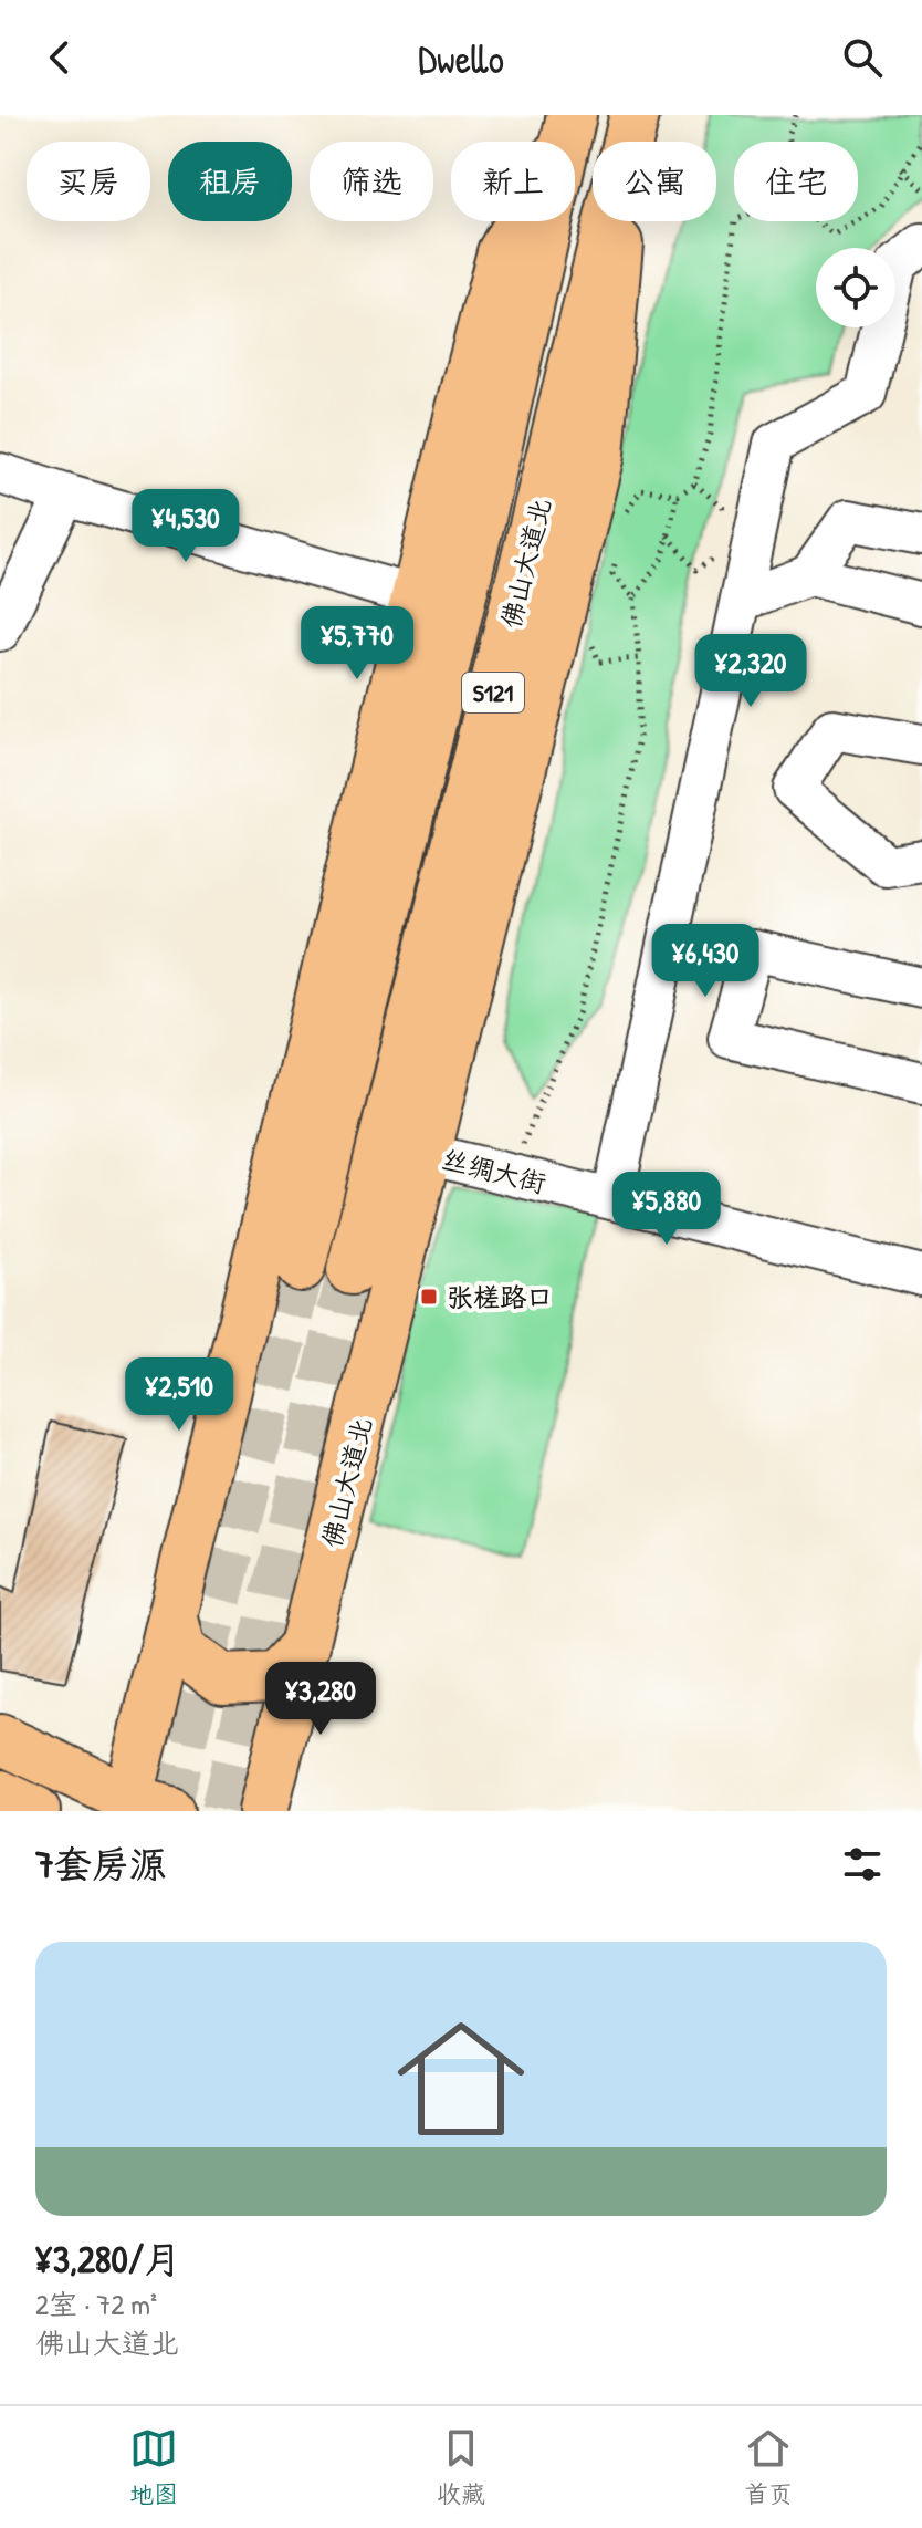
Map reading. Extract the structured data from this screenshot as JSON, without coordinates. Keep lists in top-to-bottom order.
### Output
{
  "streets": {
    "main road": ["佛山大道北", "S121"],
    "street": ["丝绸大街"]
  },
  "crossings": [
    ["佛山大道北", "丝绸大街"]
  ],
  "places": {
    "transit": ["张槎路口"]
  },
  "page": {
    "header": "Dwello",
    "chip": [
      "买房",
      "租房",
      "筛选",
      "新上",
      "公寓",
      "住宅"
    ],
    "price": [
      "¥4,530",
      "¥5,770",
      "¥2,320",
      "¥6,430",
      "¥5,880",
      "¥2,510",
      "¥3,280"
    ],
    "heading": "7套房源",
    "list": [
      {
        "name": "¥3,280/月",
        "note": "2室 · 72 m² · 佛山大道北"
      }
    ],
    "tabs": ["地图", "收藏", "首页"]
  }
}
